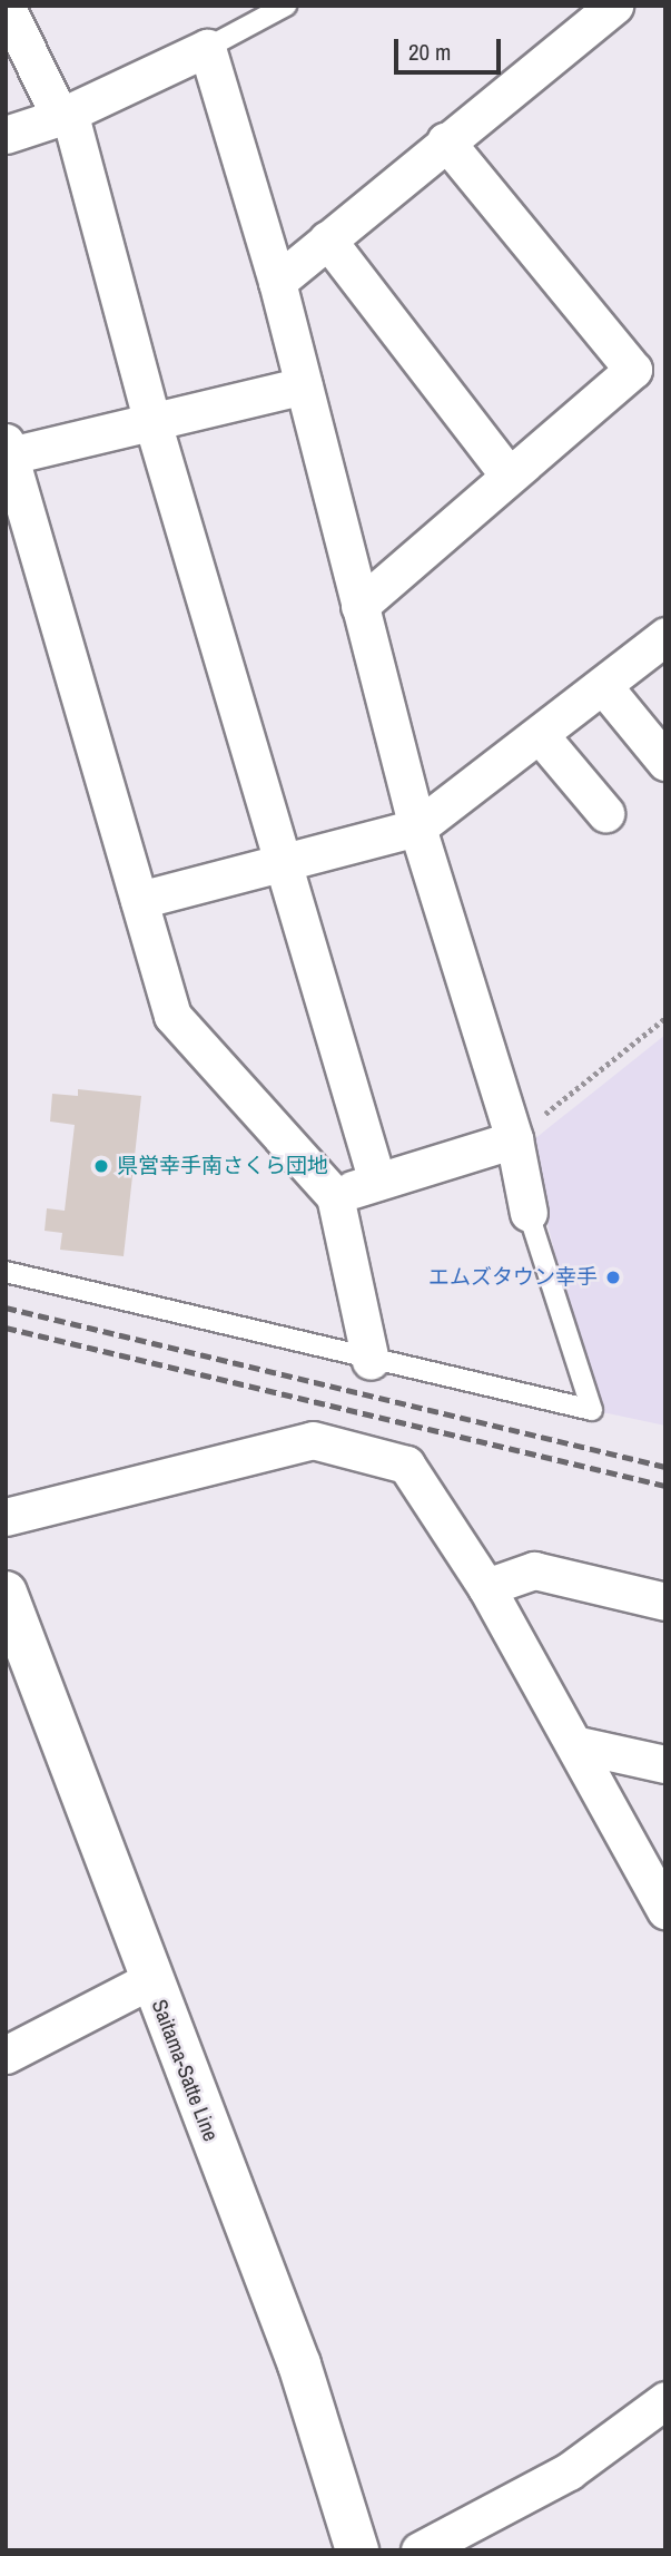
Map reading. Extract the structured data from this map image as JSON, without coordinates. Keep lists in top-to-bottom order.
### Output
{
  "streets": {
    "main road": ["Saitama-Satte Line"]
  },
  "places": ["県営幸手南さくら団地", "エムズタウン幸手"],
  "scale_bar": "20 m"
}
